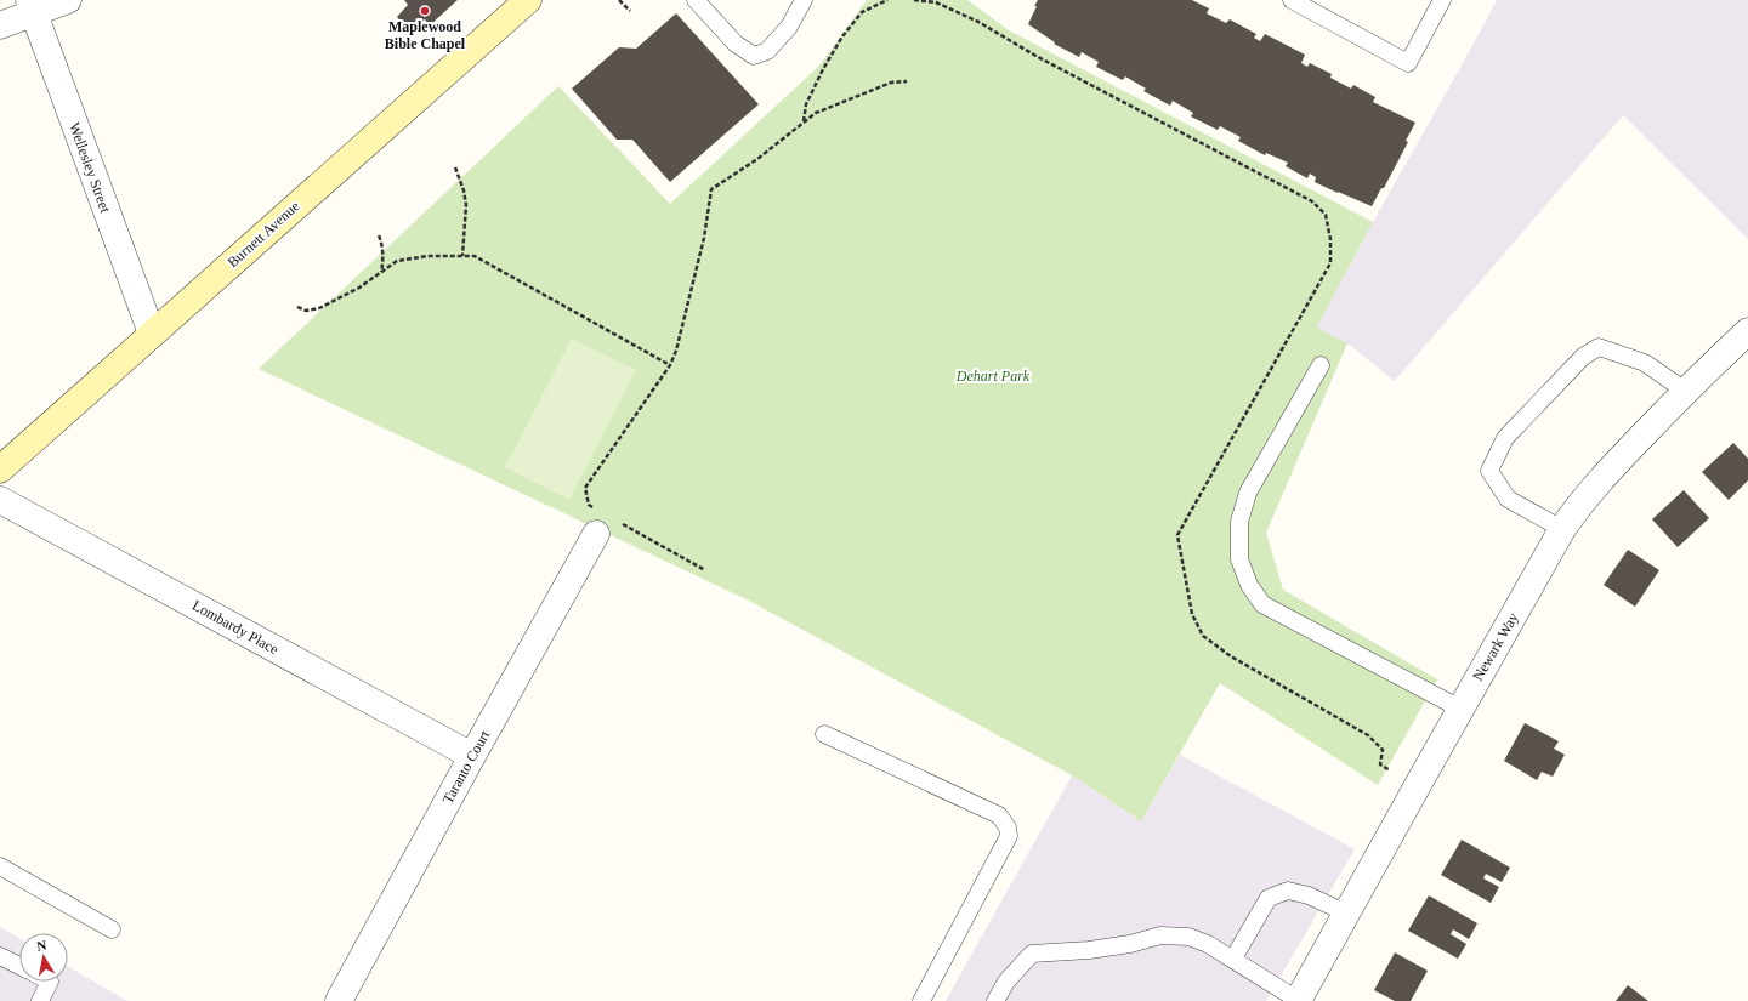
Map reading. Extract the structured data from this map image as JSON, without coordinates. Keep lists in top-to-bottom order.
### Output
{
  "streets": {
    "street": [
      "Wellesley Street",
      "Burnett Avenue",
      "Lombardy Place",
      "Newark Way",
      "Taranto Court"
    ]
  },
  "crossings": [
    ["Wellesley Street", "Burnett Avenue"],
    ["Lombardy Place", "Taranto Court"]
  ],
  "parks": ["Dehart Park"],
  "places": ["Maplewood Bible Chapel"],
  "north": "top"
}
